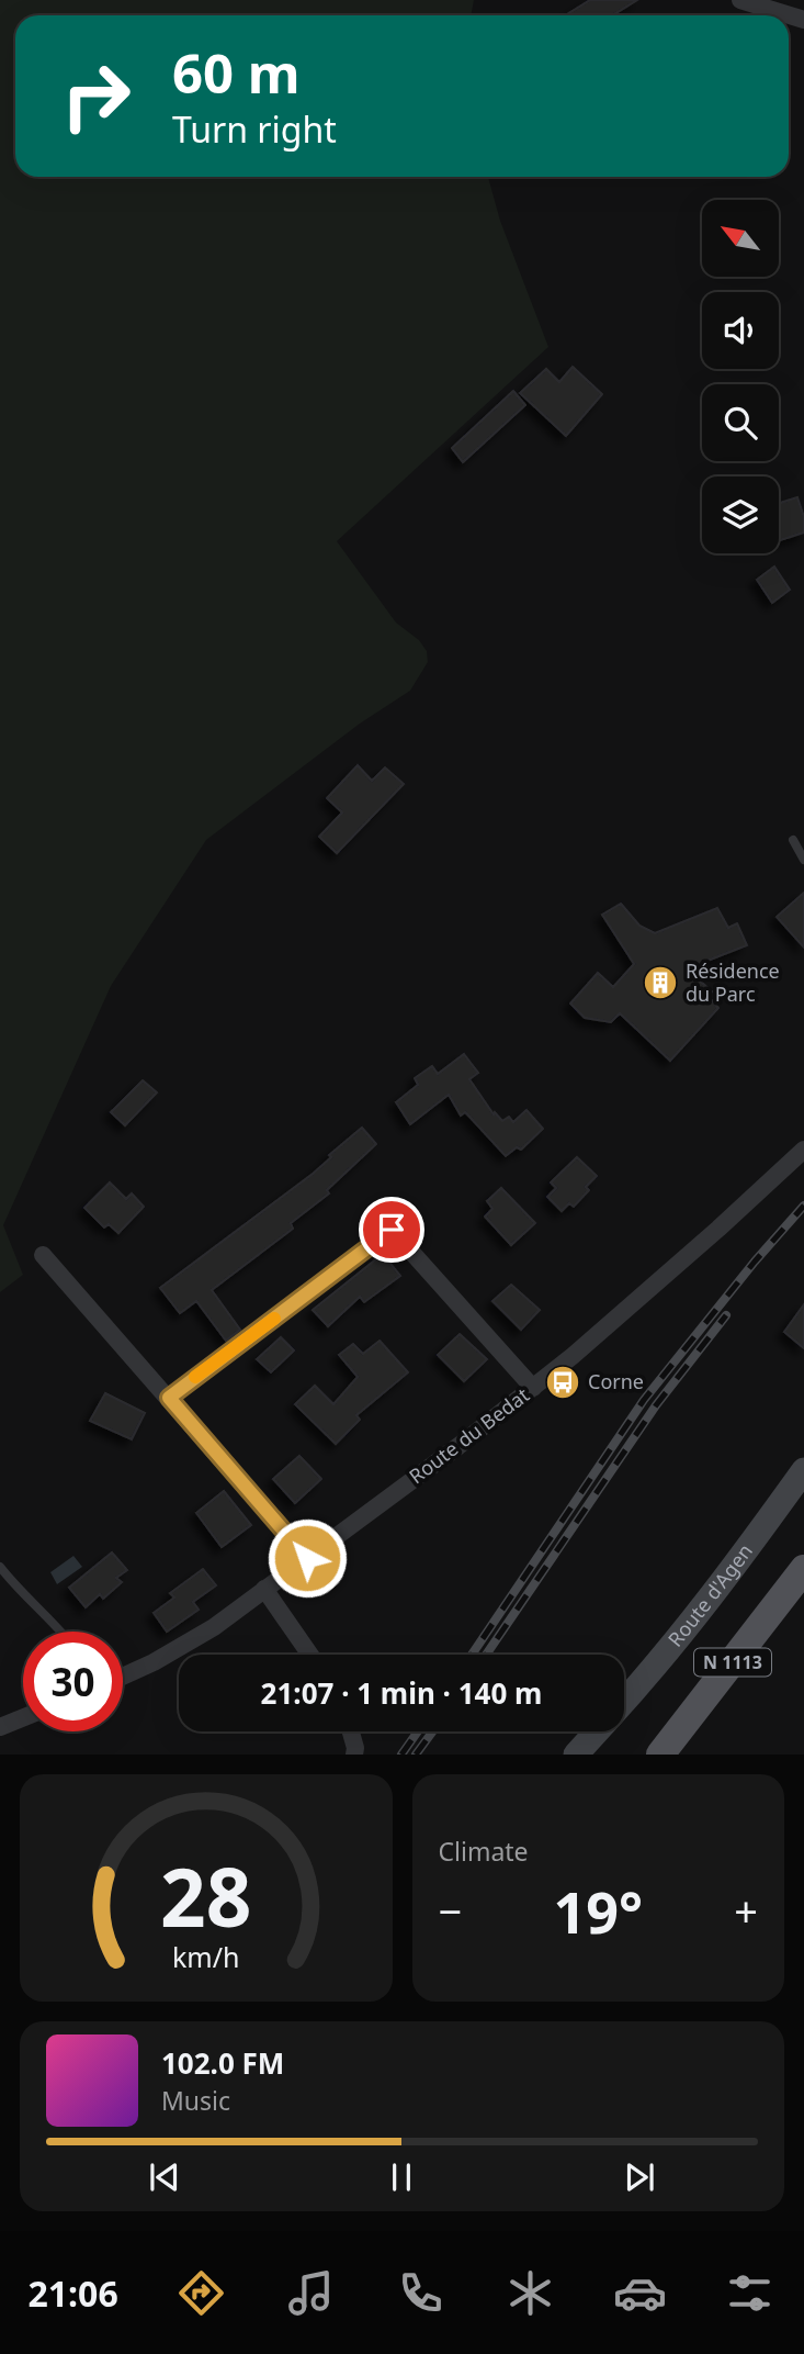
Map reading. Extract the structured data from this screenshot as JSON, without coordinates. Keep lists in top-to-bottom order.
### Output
{
  "streets": {
    "main road": ["Route d'Agen", "N 1113"],
    "street": ["Route du Bedat"]
  },
  "places": {
    "building": ["Résidence du Parc"],
    "bus stop": ["Corne"]
  },
  "north": "top left",
  "page": {
    "turn": ["60 m", "Turn right"],
    "limit": "30",
    "trip": "21:07 · 1 min · 140 m",
    "tile": "Climate",
    "heat": ["−", "19°", "+"],
    "song": ["102.0 FM", "Music"],
    "tabs": "21:06",
    "gauge": ["28", "km/h"]
  }
}
